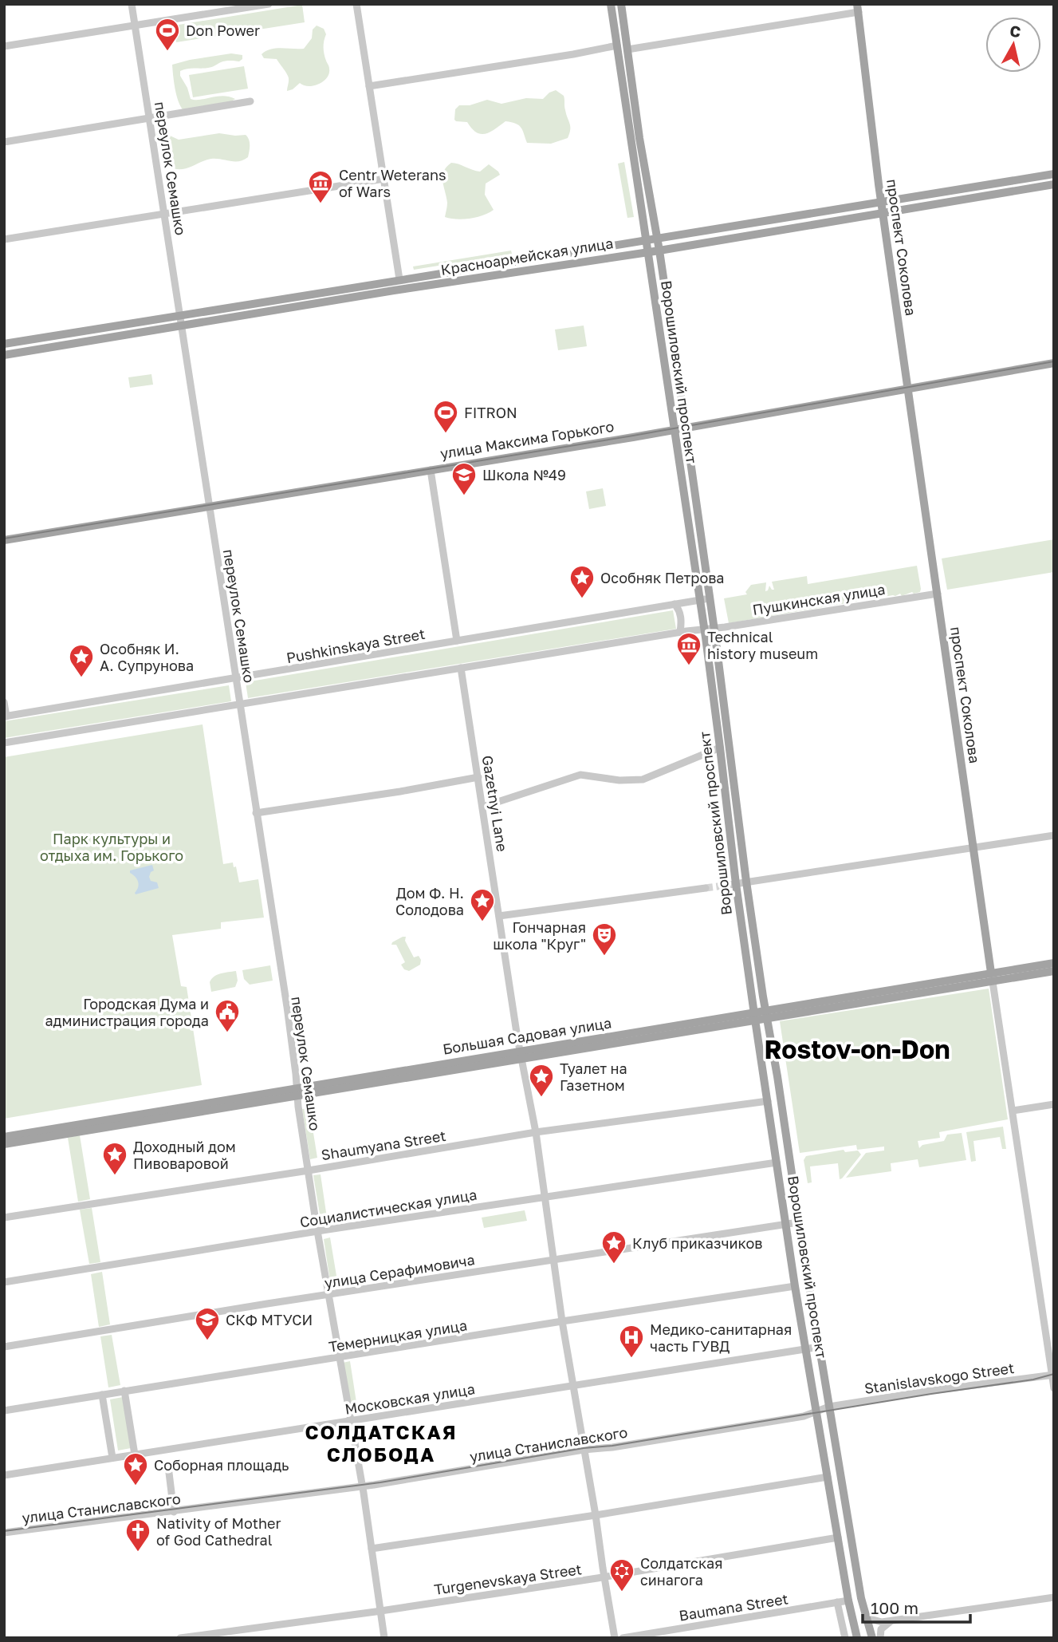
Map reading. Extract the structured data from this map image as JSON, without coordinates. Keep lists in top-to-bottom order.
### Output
{
  "streets": {
    "main road": [
      "проспект Соколова",
      "Красноармейская улица",
      "Ворошиловский проспект",
      "улица Максима Горького",
      "Большая Садовая улица"
    ],
    "street": [
      "переулок Семашко",
      "Пушкинская улица",
      "Pushkinskaya Street",
      "Gazetnyi Lane",
      "Shaumyana Street",
      "Социалистическая улица",
      "улица Серафимовича",
      "Темерницкая улица",
      "Stanislavskogo Street",
      "Московская улица",
      "улица Станиславского",
      "Turgenevskaya Street",
      "Baumana Street"
    ]
  },
  "crossings": [
    ["переулок Семашко", "Красноармейская улица"],
    ["переулок Семашко", "улица Максима Горького"],
    ["переулок Семашко", "Pushkinskaya Street"],
    ["переулок Семашко", "Gazetnyi Lane"],
    ["переулок Семашко", "Большая Садовая улица"],
    ["переулок Семашко", "Shaumyana Street"],
    ["переулок Семашко", "Социалистическая улица"],
    ["переулок Семашко", "улица Серафимовича"],
    ["переулок Семашко", "Темерницкая улица"],
    ["переулок Семашко", "Московская улица"],
    ["переулок Семашко", "улица Станиславского"],
    ["переулок Семашко", "Turgenevskaya Street"],
    ["проспект Соколова", "Красноармейская улица"],
    ["проспект Соколова", "улица Максима Горького"],
    ["проспект Соколова", "Пушкинская улица"],
    ["проспект Соколова", "Большая Садовая улица"],
    ["проспект Соколова", "Stanislavskogo Street"],
    ["Красноармейская улица", "Ворошиловский проспект"],
    ["Ворошиловский проспект", "улица Максима Горького"],
    ["Ворошиловский проспект", "Пушкинская улица"],
    ["Ворошиловский проспект", "Pushkinskaya Street"],
    ["Ворошиловский проспект", "Большая Садовая улица"],
    ["Ворошиловский проспект", "Shaumyana Street"],
    ["Ворошиловский проспект", "Социалистическая улица"],
    ["Ворошиловский проспект", "улица Серафимовича"],
    ["Ворошиловский проспект", "Темерницкая улица"],
    ["Ворошиловский проспект", "Stanislavskogo Street"],
    ["Ворошиловский проспект", "Московская улица"],
    ["Ворошиловский проспект", "улица Станиславского"],
    ["Ворошиловский проспект", "Turgenevskaya Street"],
    ["Ворошиловский проспект", "Baumana Street"],
    ["Gazetnyi Lane", "Большая Садовая улица"],
    ["Gazetnyi Lane", "Shaumyana Street"],
    ["Gazetnyi Lane", "Социалистическая улица"],
    ["Gazetnyi Lane", "улица Серафимовича"],
    ["Gazetnyi Lane", "Темерницкая улица"],
    ["Gazetnyi Lane", "Московская улица"],
    ["Gazetnyi Lane", "улица Станиславского"],
    ["Gazetnyi Lane", "Turgenevskaya Street"],
    ["Stanislavskogo Street", "улица Станиславского"]
  ],
  "districts": ["Rostov-on-Don", "СОЛДАТСКАЯ СЛОБОДА"],
  "parks": ["Парк культуры и отдыха им. Горького"],
  "places": {
    "sports": ["Don Power", "FITRON"],
    "museum": ["Centr Weterans of Wars", "Technical history museum"],
    "school or university": ["Школа №49", "СКФ МТУСИ"],
    "place": [
      "Особняк Петрова",
      "Особняк И. А. Супрунова",
      "Дом Ф. Н. Солодова",
      "Туалет на Газетном",
      "Доходный дом Пивоваровой",
      "Клуб приказчиков",
      "Соборная площадь"
    ],
    "theatre": ["Гончарная школа \"Круг\""],
    "public building": ["Городская Дума и администрация города"],
    "hospital": ["Медико-санитарная часть ГУВД"],
    "church": ["Nativity of Mother of God Cathedral"],
    "synagogue": ["Солдатская синагога"]
  },
  "scale_bar": "100 m",
  "north": "top"
}
